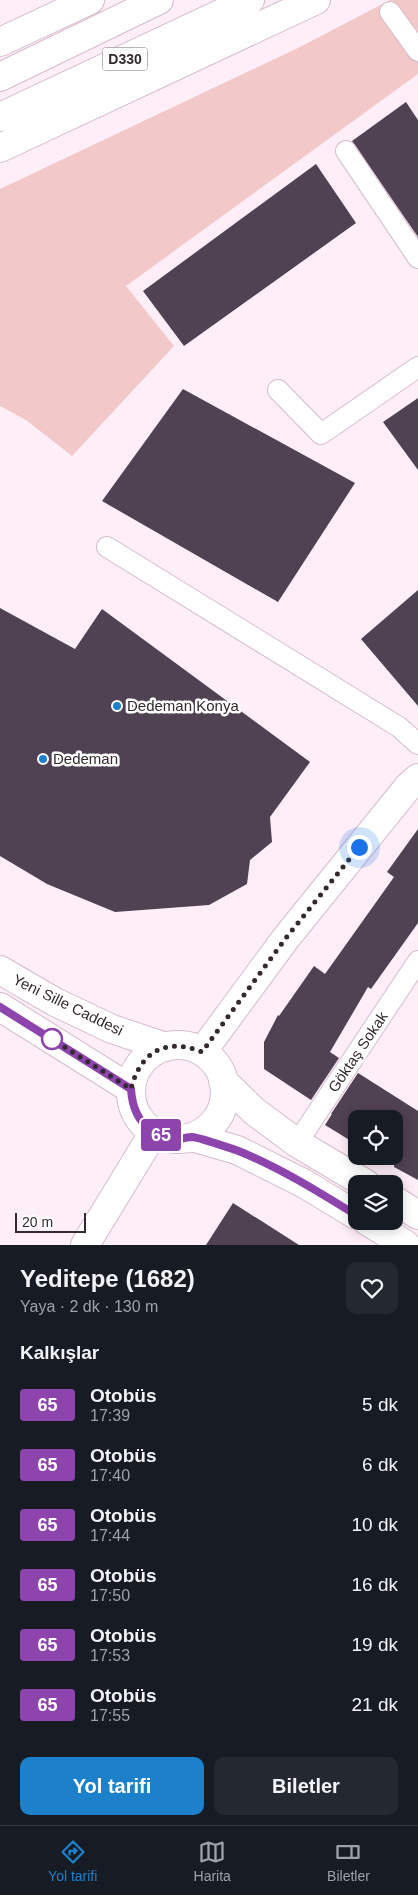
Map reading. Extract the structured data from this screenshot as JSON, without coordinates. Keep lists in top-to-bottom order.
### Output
{
  "streets": {
    "main road": ["D330", "Yeni Sille Caddesi"],
    "street": ["Göktaş Sokak"]
  },
  "places": ["Dedeman Konya", "Dedeman"],
  "lines": ["bus line 65"],
  "scale_bar": "20 m",
  "page": {
    "on_map": "65",
    "scale": "20 m",
    "heading": [
      ["Yeditepe (1682)", "Yaya · 2 dk · 130 m"],
      "Kalkışlar"
    ],
    "list": [
      {
        "mark": "65",
        "name": "Otobüs",
        "note": "17:39",
        "value": "5 dk"
      },
      {
        "mark": "65",
        "name": "Otobüs",
        "note": "17:40",
        "value": "6 dk"
      },
      {
        "mark": "65",
        "name": "Otobüs",
        "note": "17:44",
        "value": "10 dk"
      },
      {
        "mark": "65",
        "name": "Otobüs",
        "note": "17:50",
        "value": "16 dk"
      },
      {
        "mark": "65",
        "name": "Otobüs",
        "note": "17:53",
        "value": "19 dk"
      },
      {
        "mark": "65",
        "name": "Otobüs",
        "note": "17:55",
        "value": "21 dk"
      }
    ],
    "buttons": ["Yol tarifi", "Biletler"],
    "tabs": ["Yol tarifi", "Harita", "Biletler"]
  }
}
